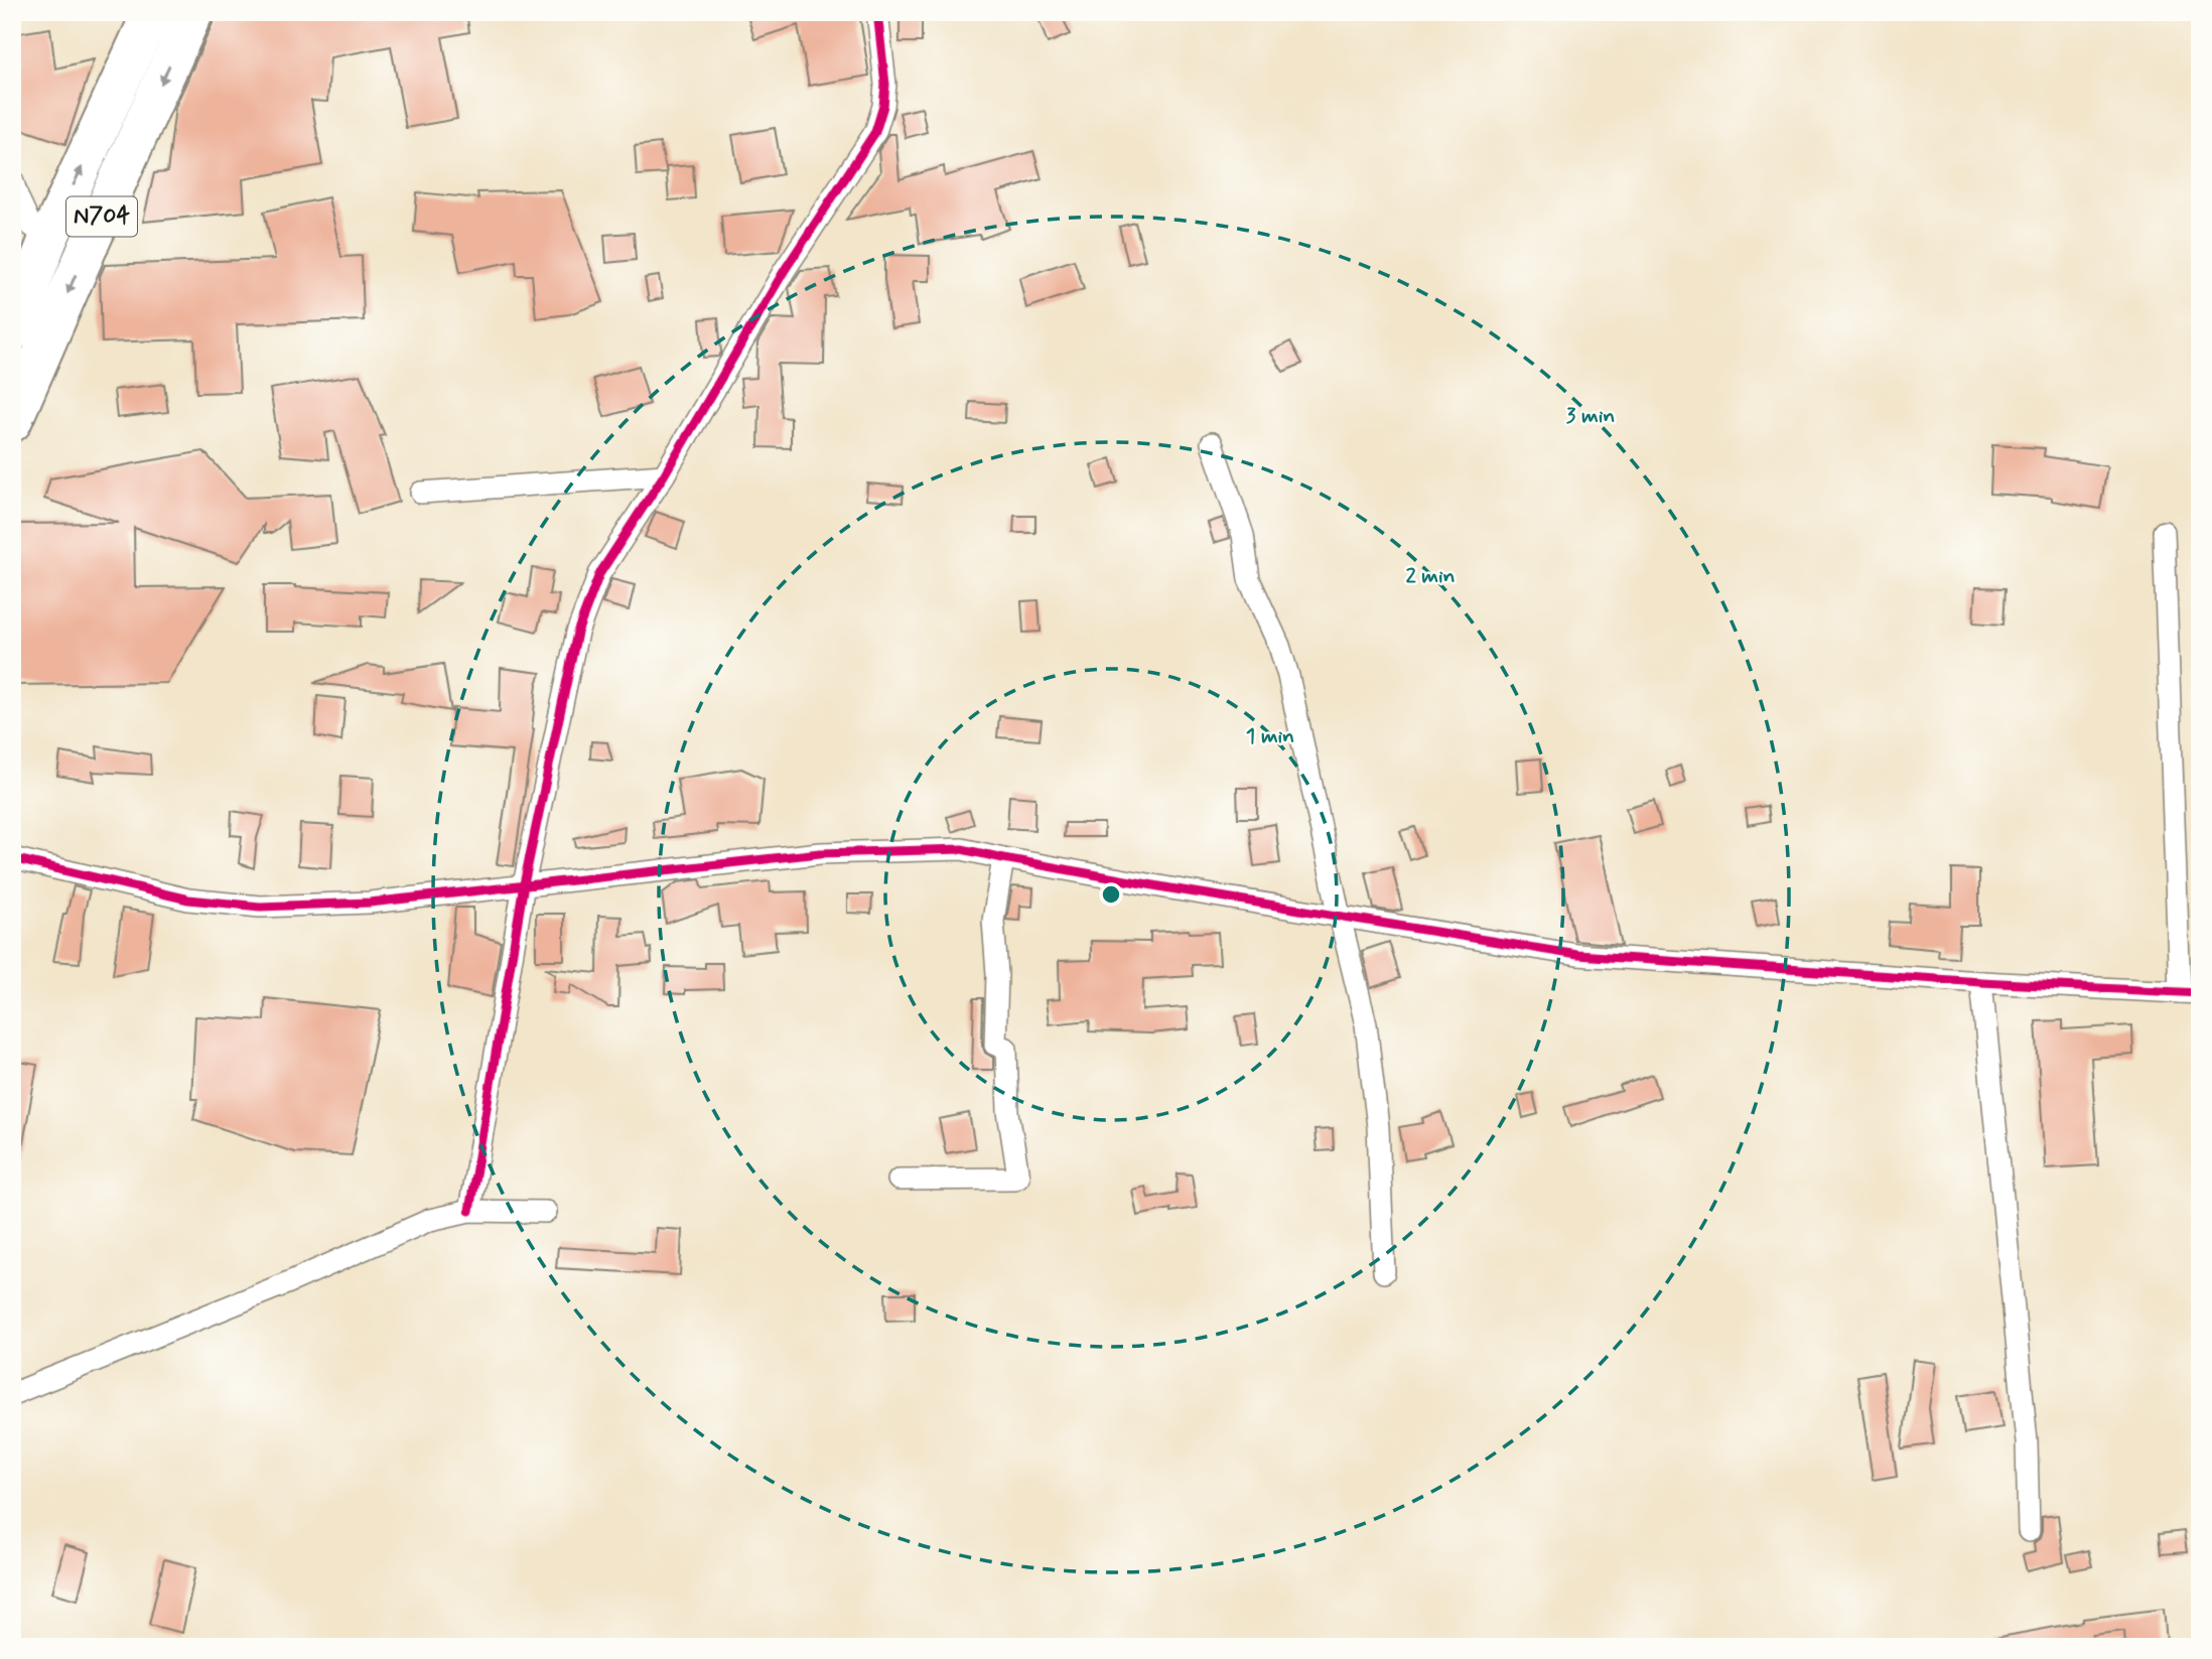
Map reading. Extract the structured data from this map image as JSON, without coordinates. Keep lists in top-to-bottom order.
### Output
{
  "streets": {
    "highway": ["N704"]
  },
  "rings": ["3 min", "2 min", "1 min"]
}
